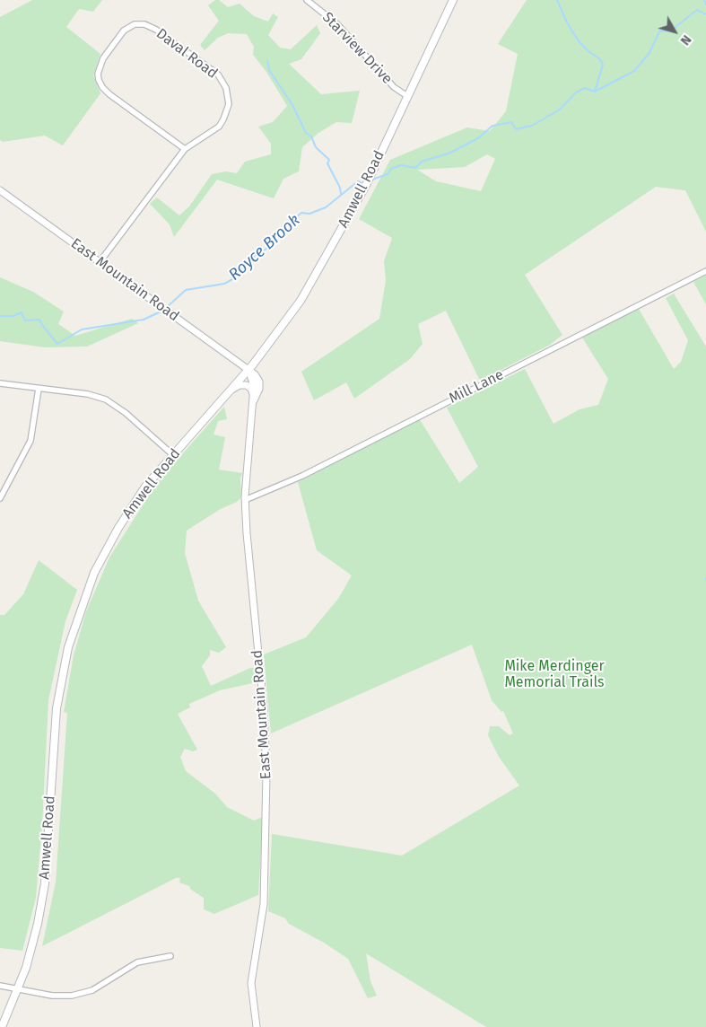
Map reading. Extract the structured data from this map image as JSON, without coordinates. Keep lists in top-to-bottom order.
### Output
{
  "streets": {
    "main road": ["Amwell Road"],
    "street": [
      "Starview Drive",
      "Daval Road",
      "East Mountain Road",
      "Mill Lane"
    ]
  },
  "crossings": [
    ["Starview Drive", "Amwell Road"],
    ["Daval Road", "East Mountain Road"],
    ["Amwell Road", "East Mountain Road"],
    ["East Mountain Road", "Mill Lane"]
  ],
  "water": ["Royce Brook"],
  "parks": ["Mike Merdinger Memorial Trails"],
  "north": "bottom right"
}
